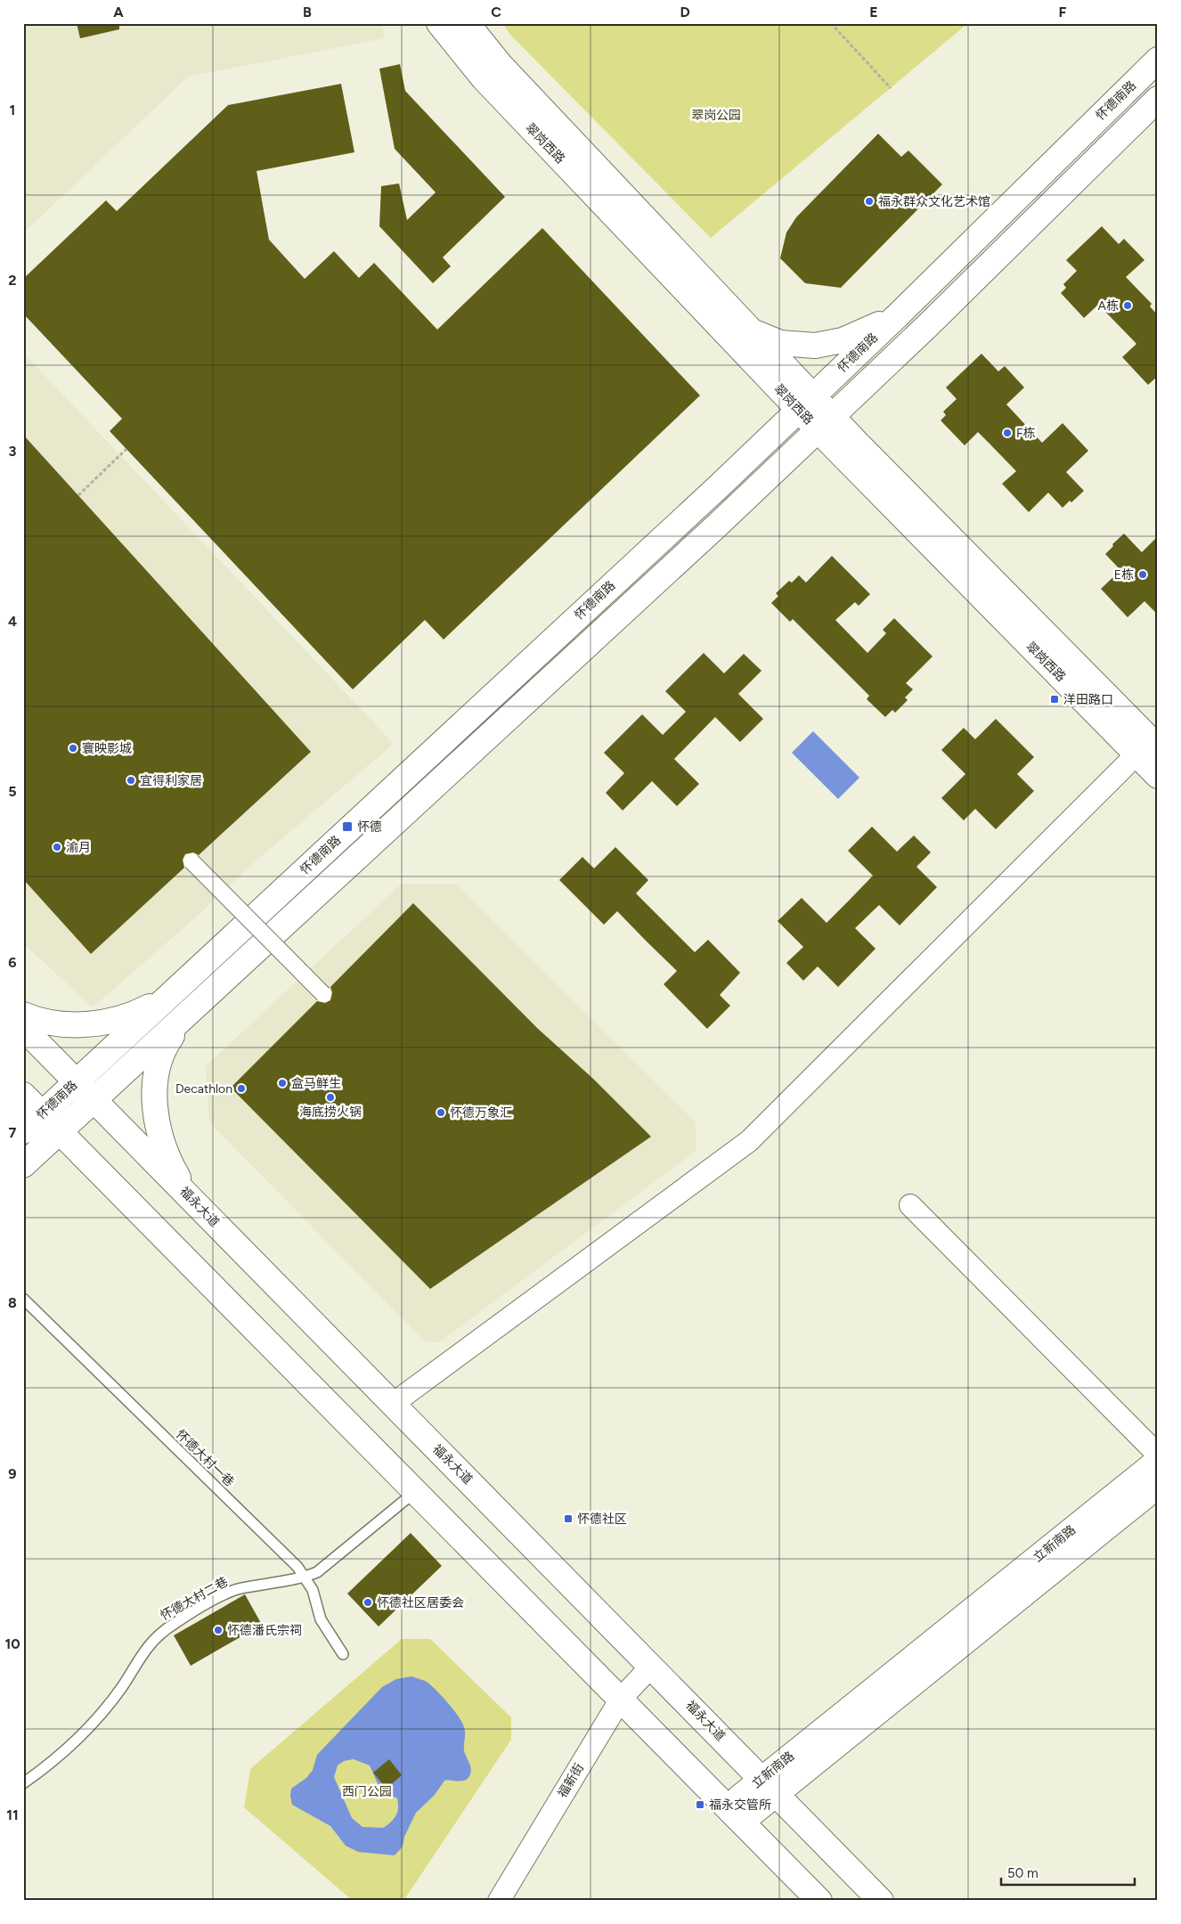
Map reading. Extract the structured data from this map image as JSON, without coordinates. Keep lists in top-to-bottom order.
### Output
{
  "streets": {
    "main road": [
      "怀德南路",
      "翠岗西路",
      "福永大道",
      "立新南路"
    ],
    "street": ["福新街"],
    "lane": ["怀德大村一巷", "怀德大村二巷"]
  },
  "crossings": [
    ["怀德南路", "翠岗西路"],
    ["怀德南路", "福永大道"],
    ["福永大道", "立新南路"],
    ["福永大道", "福新街"],
    ["怀德大村一巷", "怀德大村二巷"]
  ],
  "parks": ["翠岗公园", "西门公园"],
  "places": {
    "other": [
      "福永群众文化艺术馆",
      "A栋",
      "F栋",
      "E栋",
      "寰映影城",
      "宜得利家居",
      "渝月",
      "盒马鲜生",
      "Decathlon",
      "海底捞火锅",
      "怀德万象汇",
      "怀德社区居委会",
      "怀德潘氏宗祠"
    ],
    "transit": [
      "洋田路口",
      "怀德",
      "怀德社区",
      "福永交管所"
    ]
  },
  "scale_bar": "50 m",
  "grid": {
    "columns": [
      "A",
      "B",
      "C",
      "D",
      "E",
      "F"
    ],
    "rows": [
      "1",
      "2",
      "3",
      "4",
      "5",
      "6",
      "7",
      "8",
      "9",
      "10",
      "11"
    ]
  }
}
